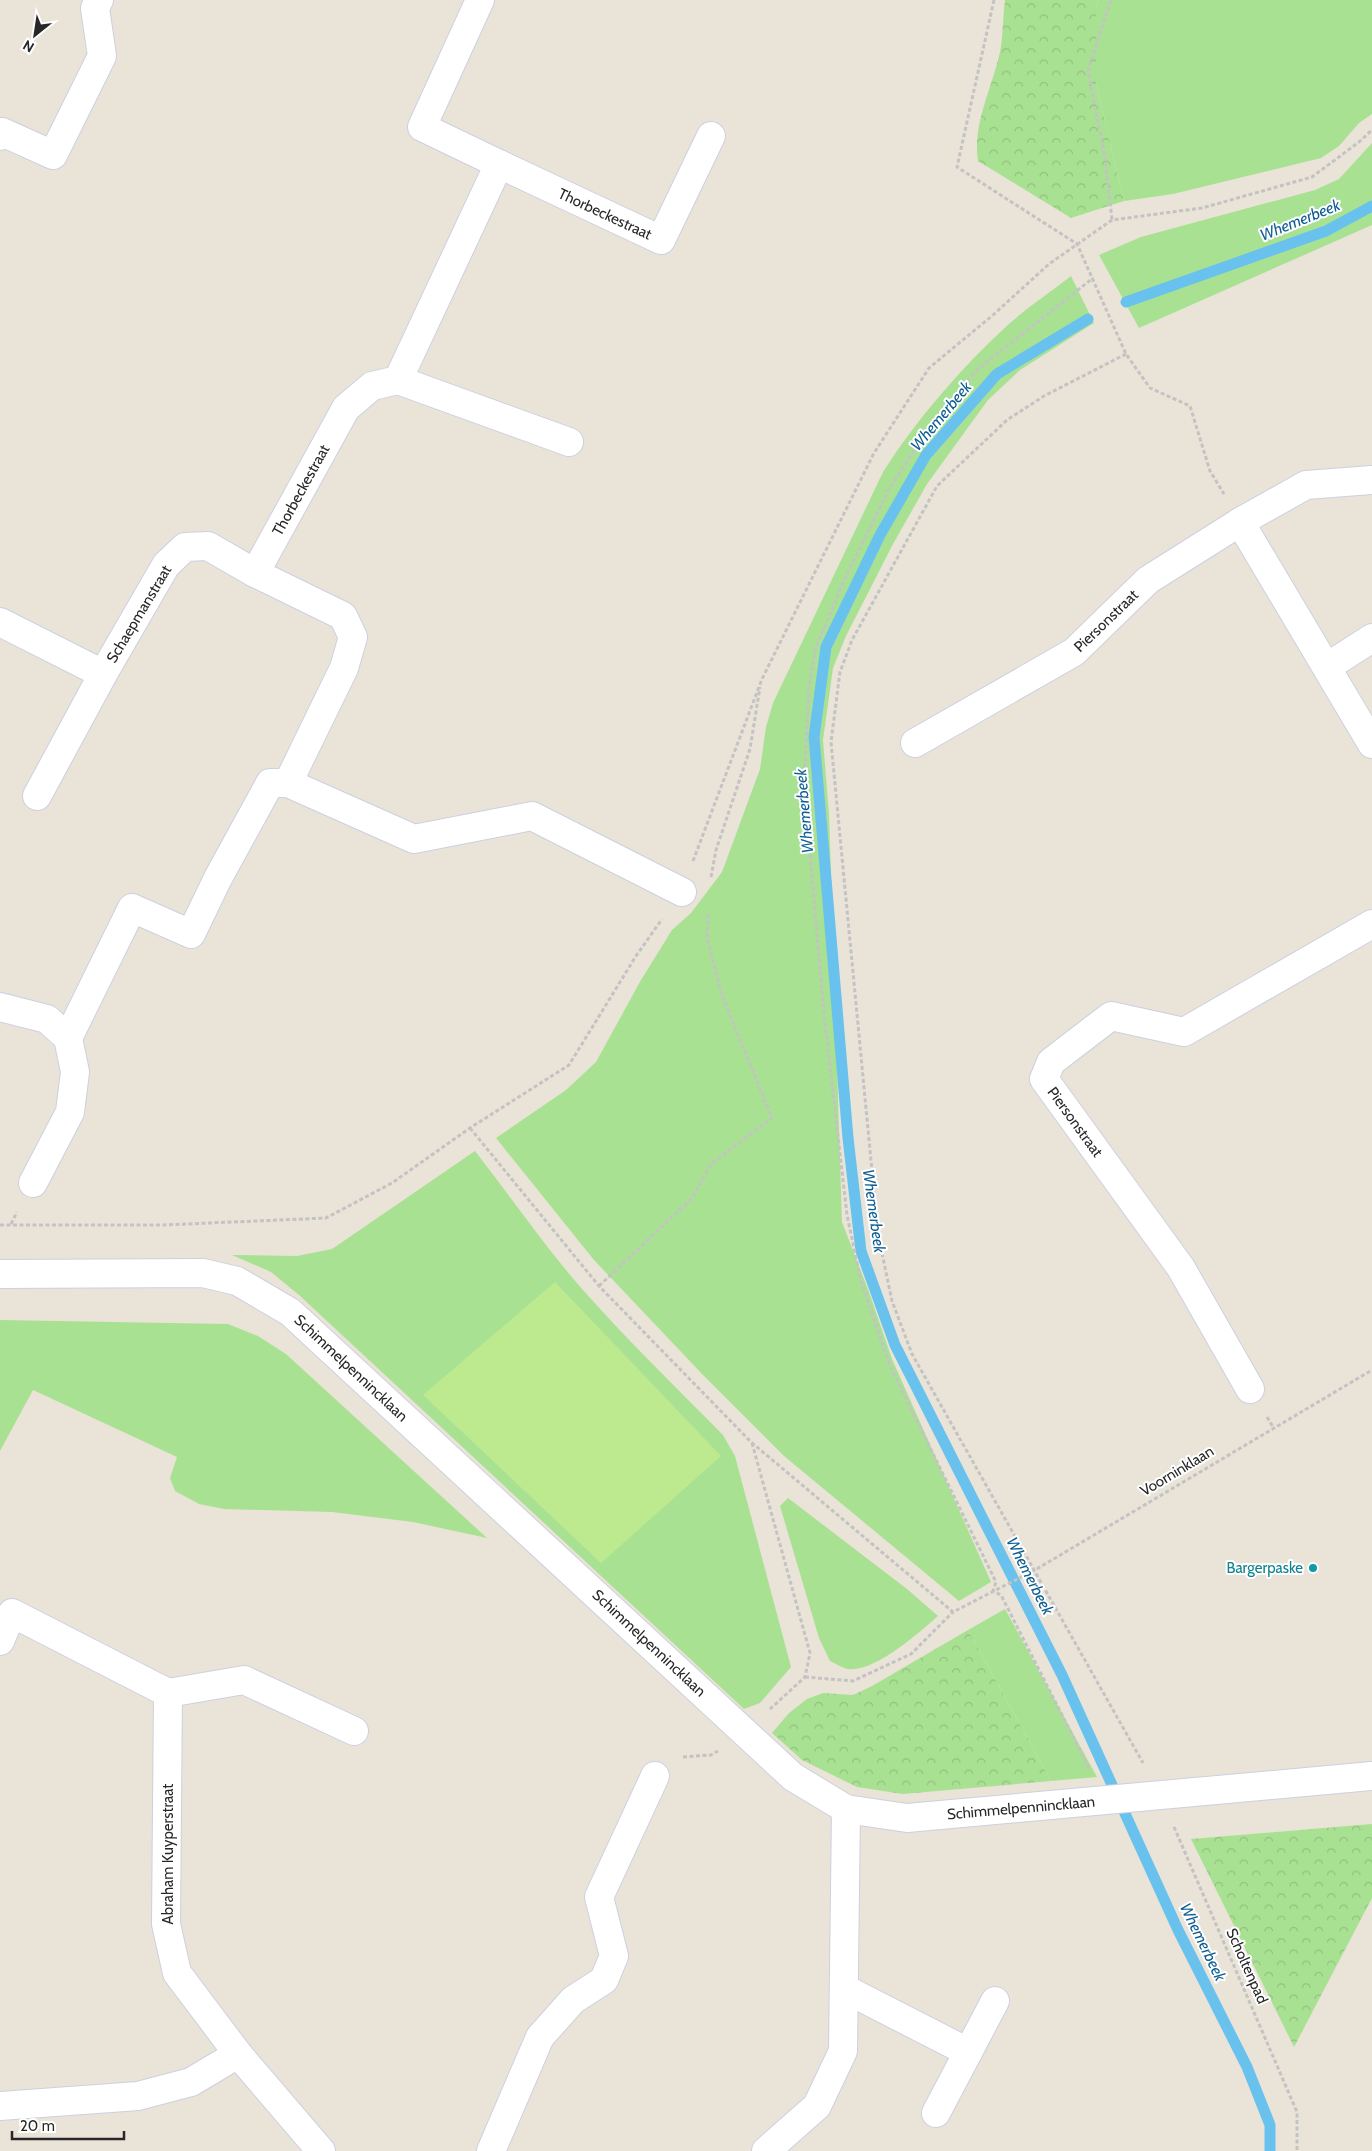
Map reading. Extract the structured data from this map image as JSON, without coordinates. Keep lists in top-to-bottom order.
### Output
{
  "streets": {
    "street": [
      "Thorbeckestraat",
      "Schaepmanstraat",
      "Piersonstraat",
      "Schimmelpennincklaan",
      "Abraham Kuyperstraat"
    ],
    "path": ["Voorninklaan", "Scholtenpad"]
  },
  "crossings": [
    ["Thorbeckestraat", "Schaepmanstraat"],
    ["Schimmelpennincklaan", "Scholtenpad"],
    ["Voorninklaan", "Scholtenpad"]
  ],
  "water": ["Whemerbeek"],
  "places": ["Bargerpaske"],
  "scale_bar": "20 m",
  "north": "bottom left"
}
